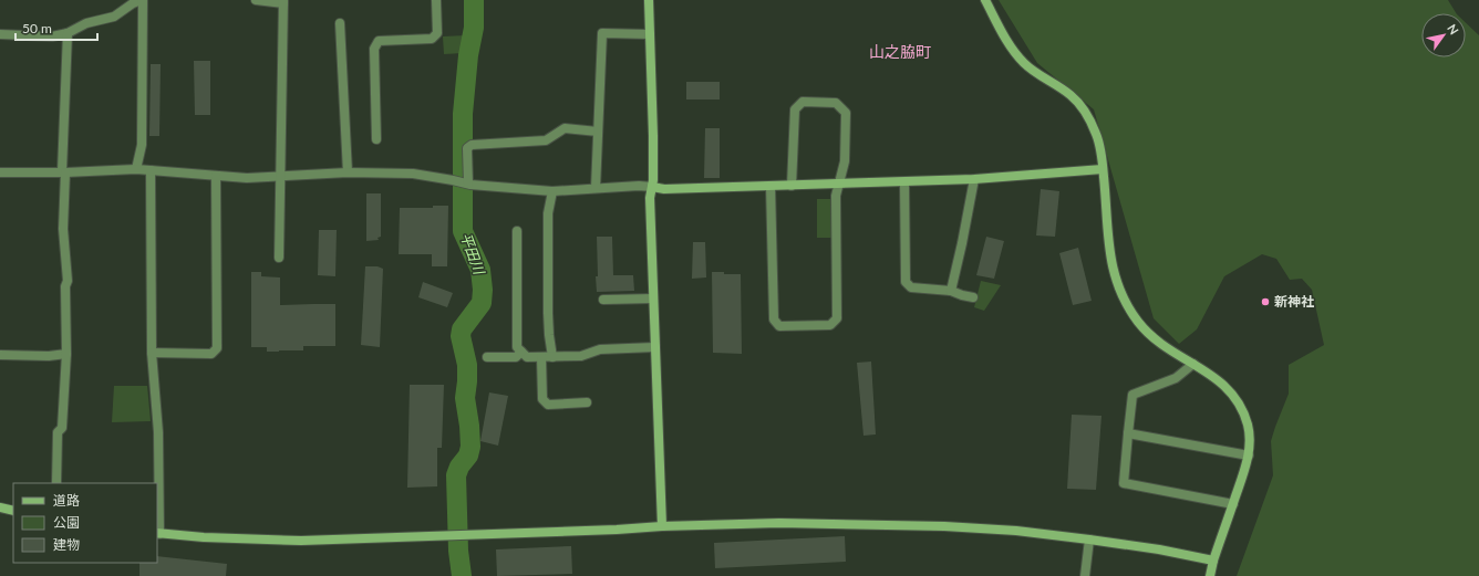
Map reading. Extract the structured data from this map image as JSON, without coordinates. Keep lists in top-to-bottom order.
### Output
{
  "districts": ["山之脇町"],
  "water": ["平田川"],
  "places": ["新神社"],
  "legend": ["道路", "公園", "建物"],
  "scale_bar": "50 m",
  "north": "top right"
}
